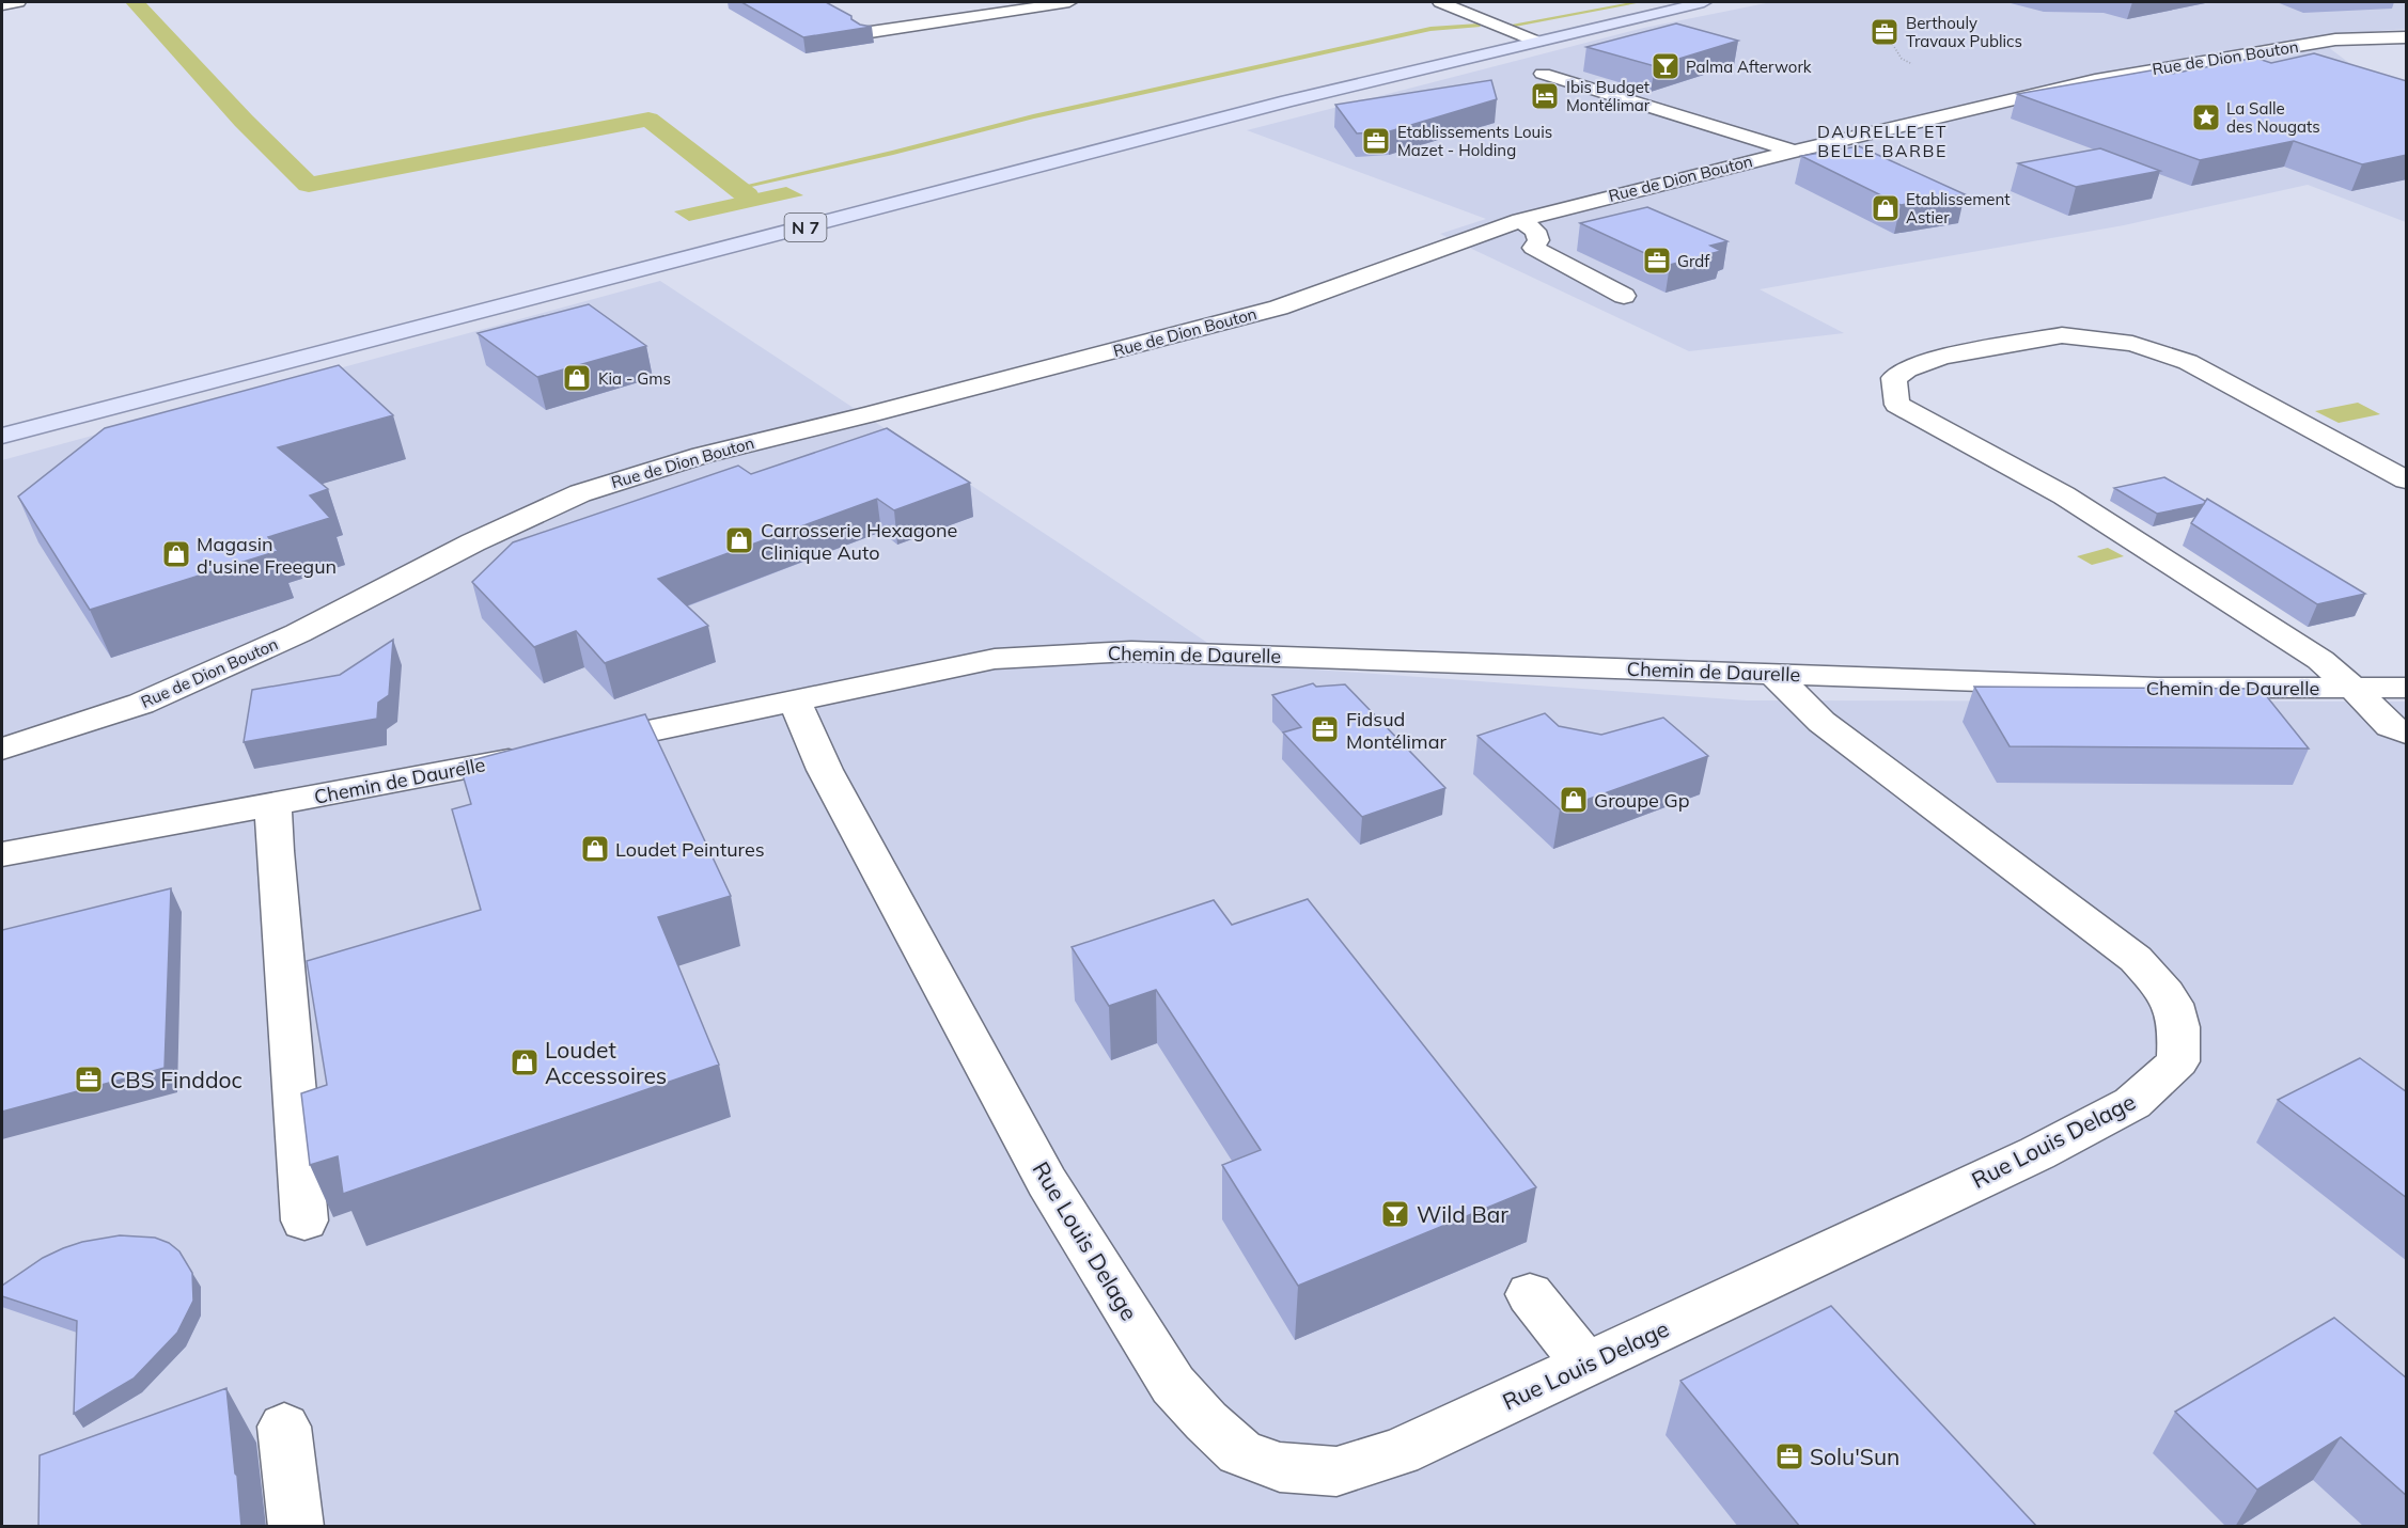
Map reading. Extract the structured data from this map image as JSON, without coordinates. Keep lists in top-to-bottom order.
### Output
{
  "streets": {
    "main road": ["N 7"],
    "street": ["Rue de Dion Bouton", "Chemin de Daurelle", "Rue Louis Delage"]
  },
  "crossings": [
    ["Chemin de Daurelle", "Rue Louis Delage"]
  ],
  "districts": ["DAURELLE ET BELLE BARBE"],
  "places": {
    "office": [
      "Berthouly Travaux Publics",
      "Etablissements Louis Mazet - Holding",
      "Grdf",
      "Fidsud Montélimar",
      "CBS Finddoc",
      "Solu'Sun"
    ],
    "bar": ["Palma Afterwork", "Wild Bar"],
    "hotel": ["Ibis Budget Montélimar"],
    "place": ["La Salle des Nougats"],
    "shop": [
      "Etablissement Astier",
      "Kia - Gms",
      "Carrosserie Hexagone Clinique Auto",
      "Magasin d'usine Freegun",
      "Groupe Gp",
      "Loudet Peintures",
      "Loudet Accessoires"
    ]
  }
}
